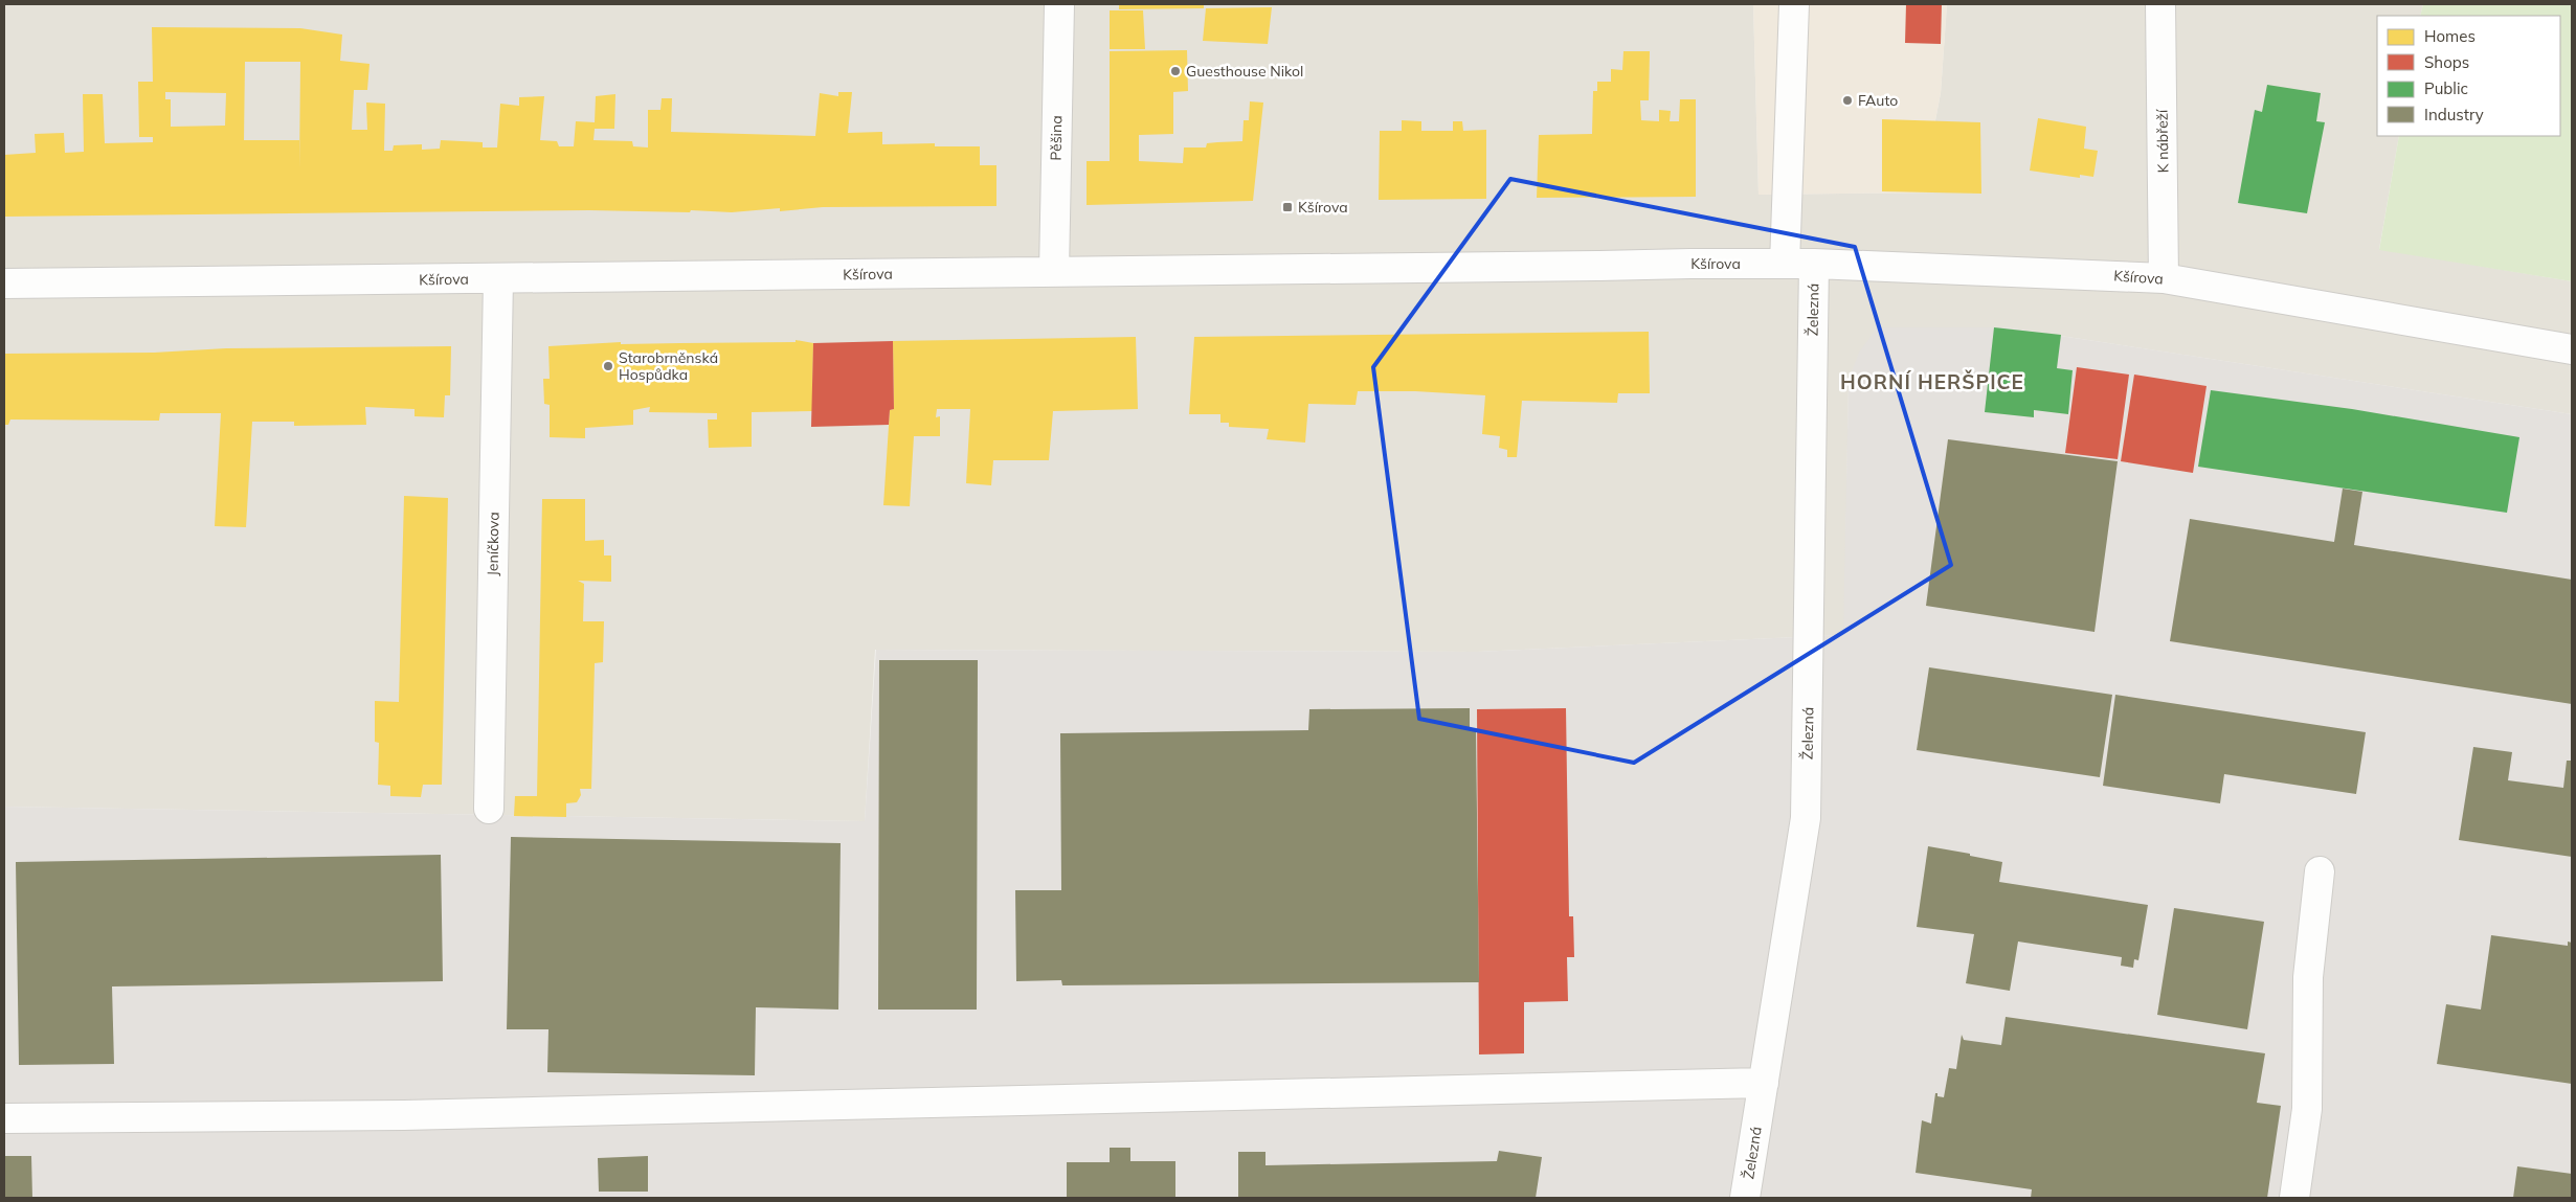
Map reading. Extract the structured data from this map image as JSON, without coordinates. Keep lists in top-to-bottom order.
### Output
{
  "streets": {
    "street": [
      "Pěšina",
      "K nábřeží",
      "Kšírova",
      "Železná",
      "Jeníčkova"
    ]
  },
  "crossings": [
    ["Pěšina", "Kšírova"],
    ["K nábřeží", "Kšírova"],
    ["Kšírova", "Železná"],
    ["Kšírova", "Jeníčkova"]
  ],
  "districts": ["HORNÍ HERŠPICE"],
  "places": {
    "other": ["Guesthouse Nikol", "FAuto", "Starobrněnská Hospůdka"],
    "transit": ["Kšírova"]
  },
  "legend": [
    "Homes",
    "Shops",
    "Public",
    "Industry"
  ]
}
